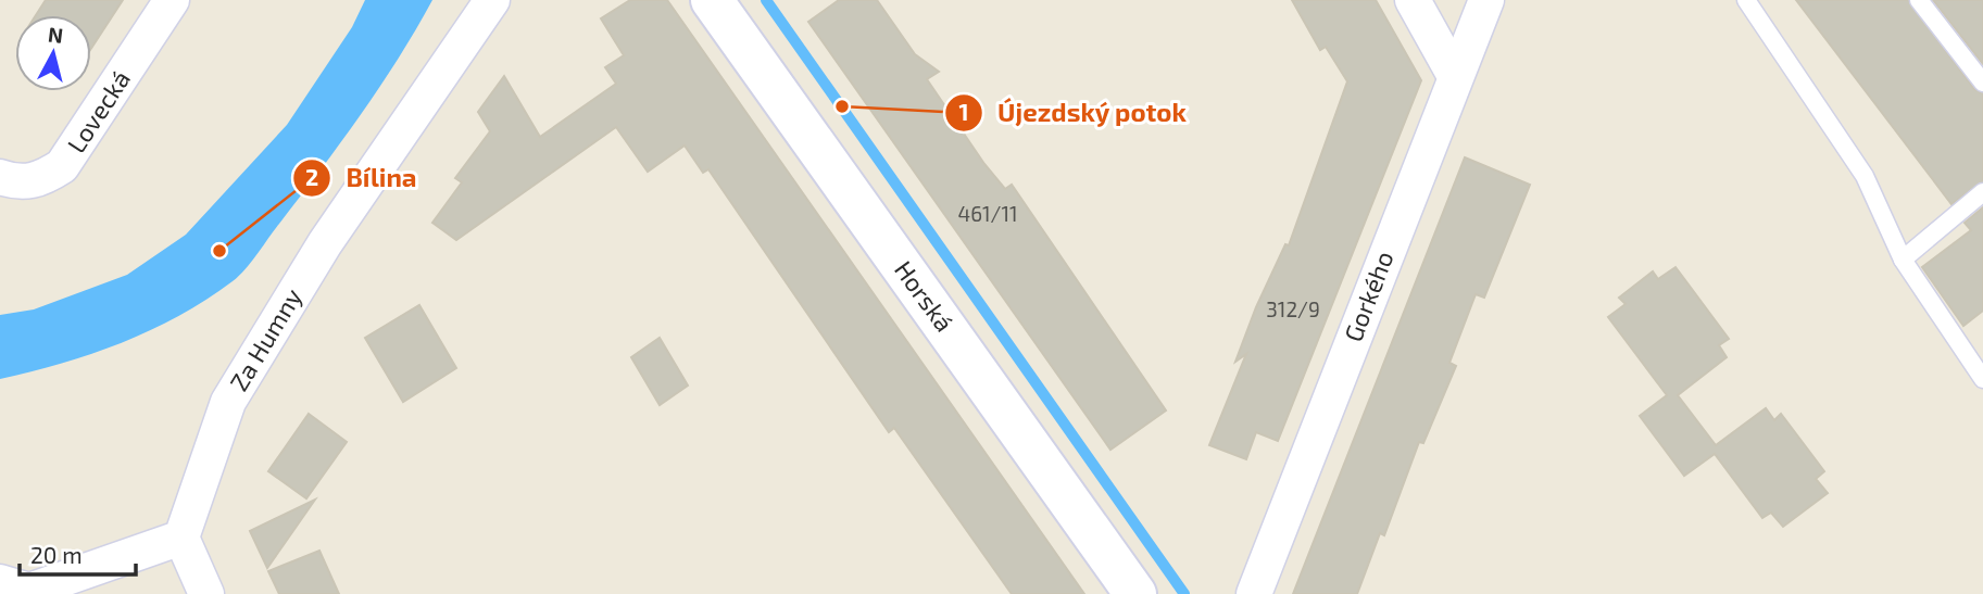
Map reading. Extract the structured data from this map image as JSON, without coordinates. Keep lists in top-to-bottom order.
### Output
{
  "streets": {
    "street": [
      "Lovecká",
      "Horská",
      "Gorkého",
      "Za Humny"
    ]
  },
  "places": ["Újezdský potok", "Bílina"],
  "house_numbers": ["461/11", "312/9"],
  "scale_bar": "20 m",
  "north": "top"
}
